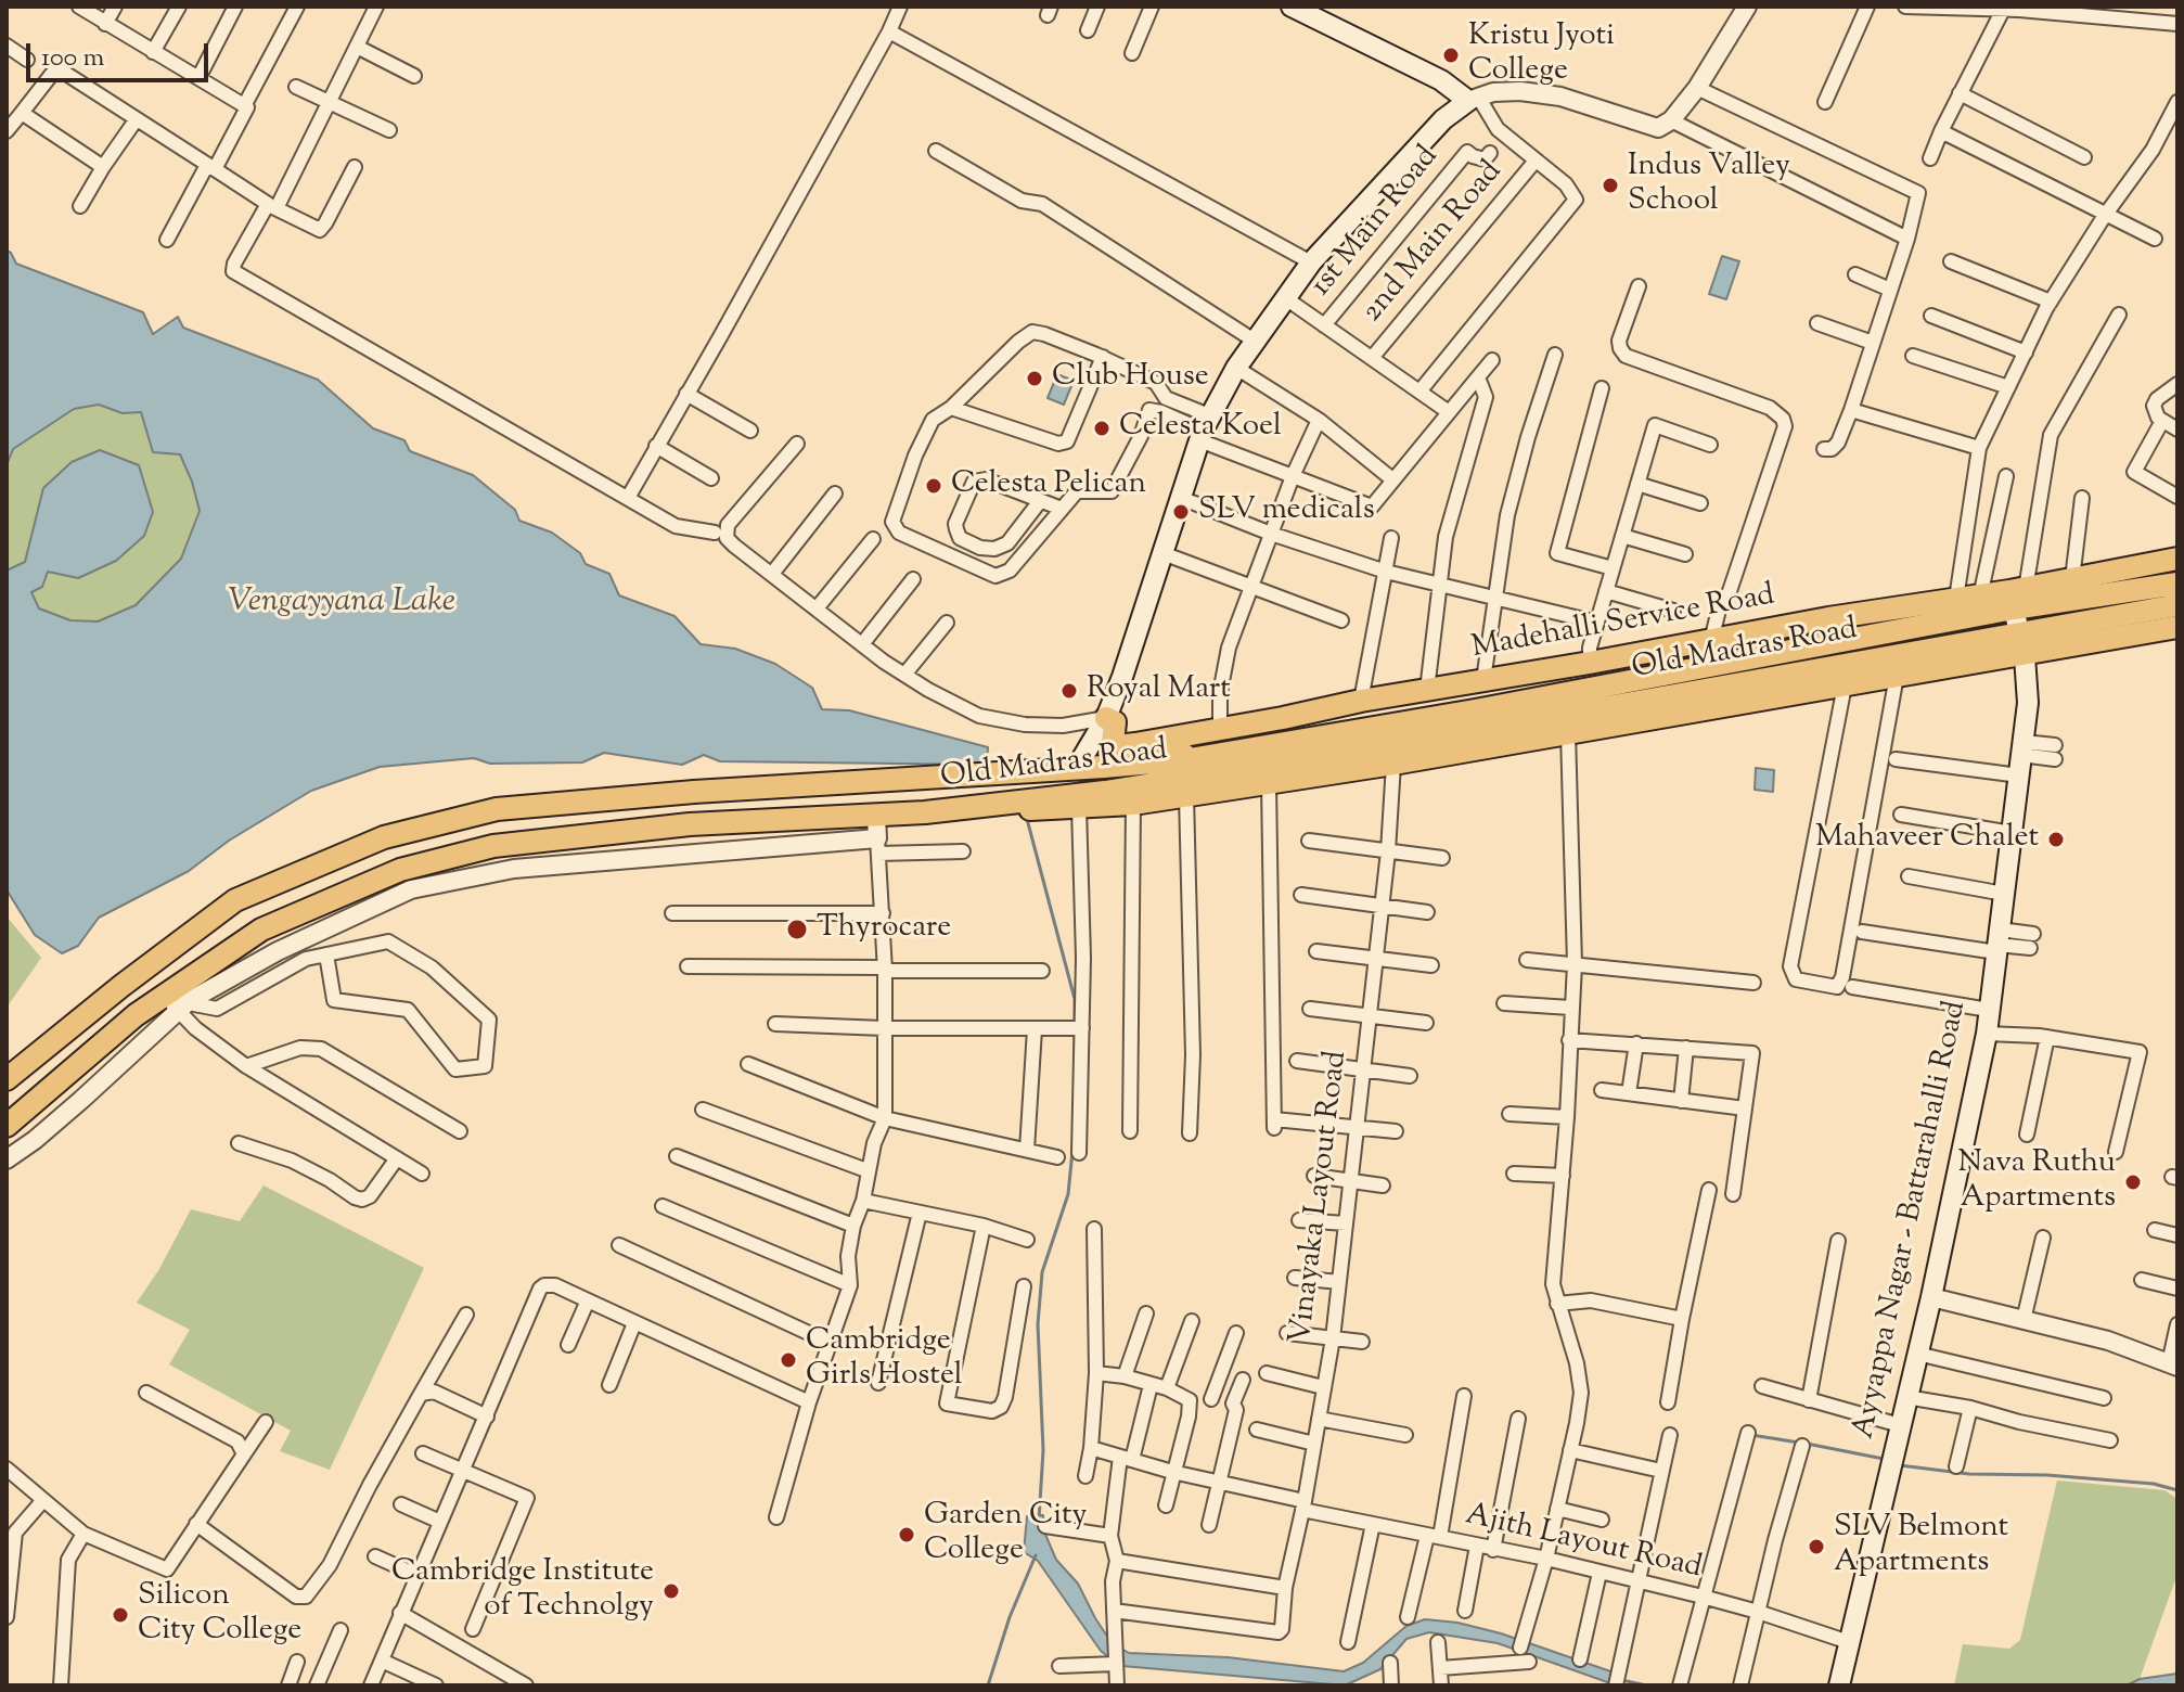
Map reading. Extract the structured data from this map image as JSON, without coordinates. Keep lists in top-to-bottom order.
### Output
{
  "streets": {
    "main road": ["Madehalli Service Road", "Old Madras Road", "Ayyappa Nagar - Battarahalli Road"],
    "street": [
      "1st Main Road",
      "2nd Main Road",
      "Vinayaka Layout Road",
      "Ajith Layout Road"
    ]
  },
  "crossings": [
    ["Old Madras Road", "Ayyappa Nagar - Battarahalli Road"],
    ["Vinayaka Layout Road", "Ajith Layout Road"],
    ["Ayyappa Nagar - Battarahalli Road", "Ajith Layout Road"]
  ],
  "water": ["Vengayyana Lake"],
  "places": [
    "Kristu Jyoti College",
    "Indus Valley School",
    "Club House",
    "Celesta Koel",
    "Celesta Pelican",
    "SLV medicals",
    "Royal Mart",
    "Mahaveer Chalet",
    "Thyrocare",
    "Nava Ruthu Apartments",
    "Cambridge Girls Hostel",
    "Garden City College",
    "SLV Belmont Apartments",
    "Cambridge Institute of Technolgy",
    "Silicon City College"
  ],
  "scale_bar": "100 m"
}
